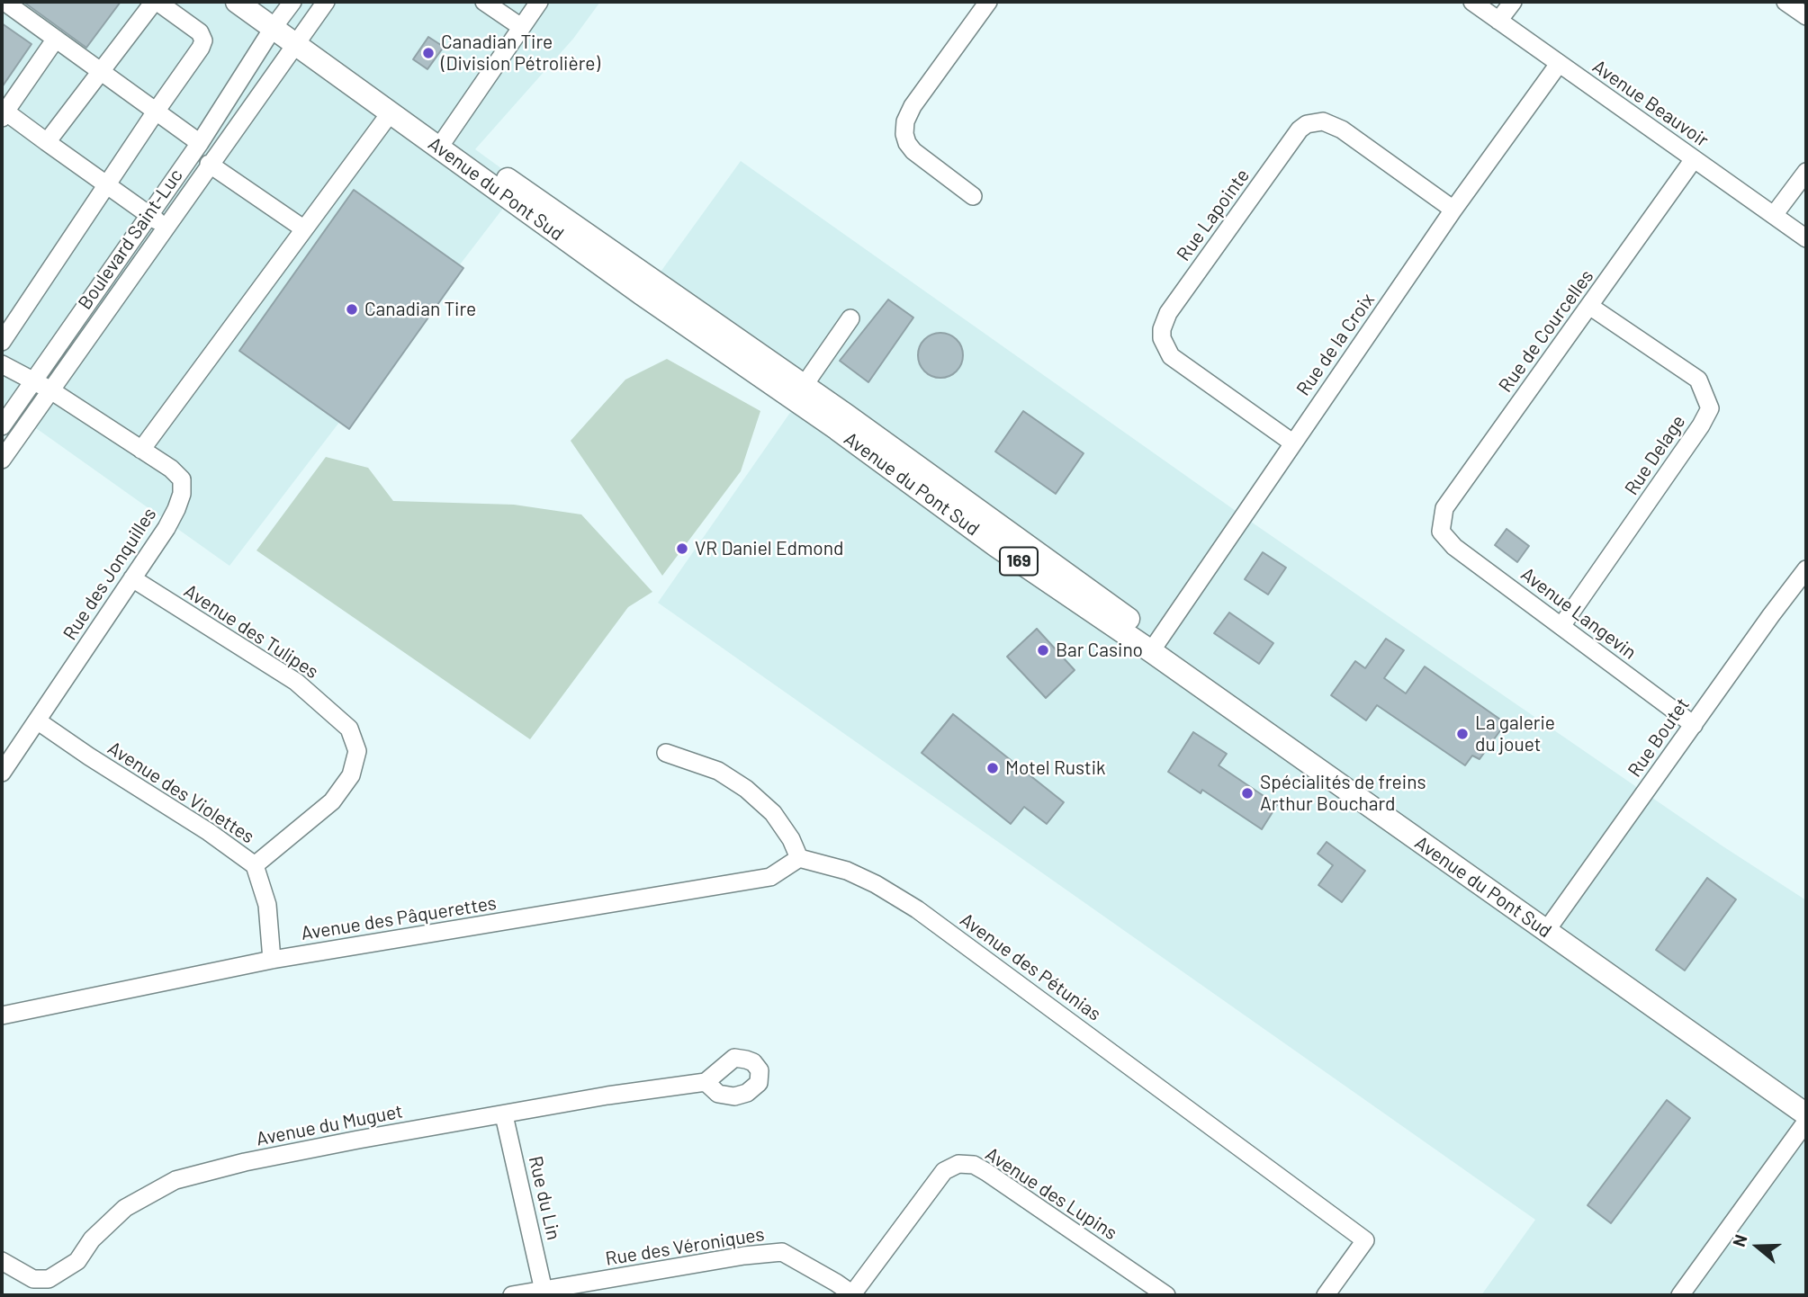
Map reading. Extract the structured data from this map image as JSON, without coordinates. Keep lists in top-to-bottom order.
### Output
{
  "streets": {
    "main road": ["Avenue du Pont Sud", "169"],
    "street": [
      "Avenue Beauvoir",
      "Rue Lapointe",
      "Boulevard Saint-Luc",
      "Rue de Courcelles",
      "Rue de la Croix",
      "Rue Delage",
      "Rue des Jonquilles",
      "Avenue Langevin",
      "Avenue des Tulipes",
      "Rue Boutet",
      "Avenue des Violettes",
      "Avenue des Pâquerettes",
      "Avenue des Pétunias",
      "Avenue du Muguet",
      "Avenue des Lupins",
      "Rue du Lin",
      "Rue des Véroniques"
    ]
  },
  "crossings": [
    ["Avenue Beauvoir", "Rue de Courcelles"],
    ["Avenue Beauvoir", "Rue de la Croix"],
    ["Avenue du Pont Sud", "Boulevard Saint-Luc"],
    ["Avenue du Pont Sud", "Rue de la Croix"],
    ["Avenue du Pont Sud", "Rue Boutet"],
    ["Rue Lapointe", "Rue de la Croix"],
    ["Boulevard Saint-Luc", "Rue des Jonquilles"],
    ["Rue de Courcelles", "Rue Delage"],
    ["Rue de Courcelles", "Avenue Langevin"],
    ["Rue Delage", "Avenue Langevin"],
    ["Rue des Jonquilles", "Avenue des Tulipes"],
    ["Rue des Jonquilles", "Avenue des Violettes"],
    ["Avenue Langevin", "Rue Boutet"],
    ["Avenue des Tulipes", "Avenue des Violettes"],
    ["Avenue des Violettes", "Avenue des Pâquerettes"],
    ["Avenue des Pâquerettes", "Avenue des Pétunias"],
    ["Avenue du Muguet", "Rue du Lin"],
    ["Avenue des Lupins", "Rue des Véroniques"],
    ["Rue du Lin", "Rue des Véroniques"]
  ],
  "places": [
    "Canadian Tire (Division Pétrolière)",
    "Canadian Tire",
    "VR Daniel Edmond",
    "Bar Casino",
    "La galerie du jouet",
    "Motel Rustik",
    "Spécialités de freins Arthur Bouchard"
  ],
  "north": "left"
}
